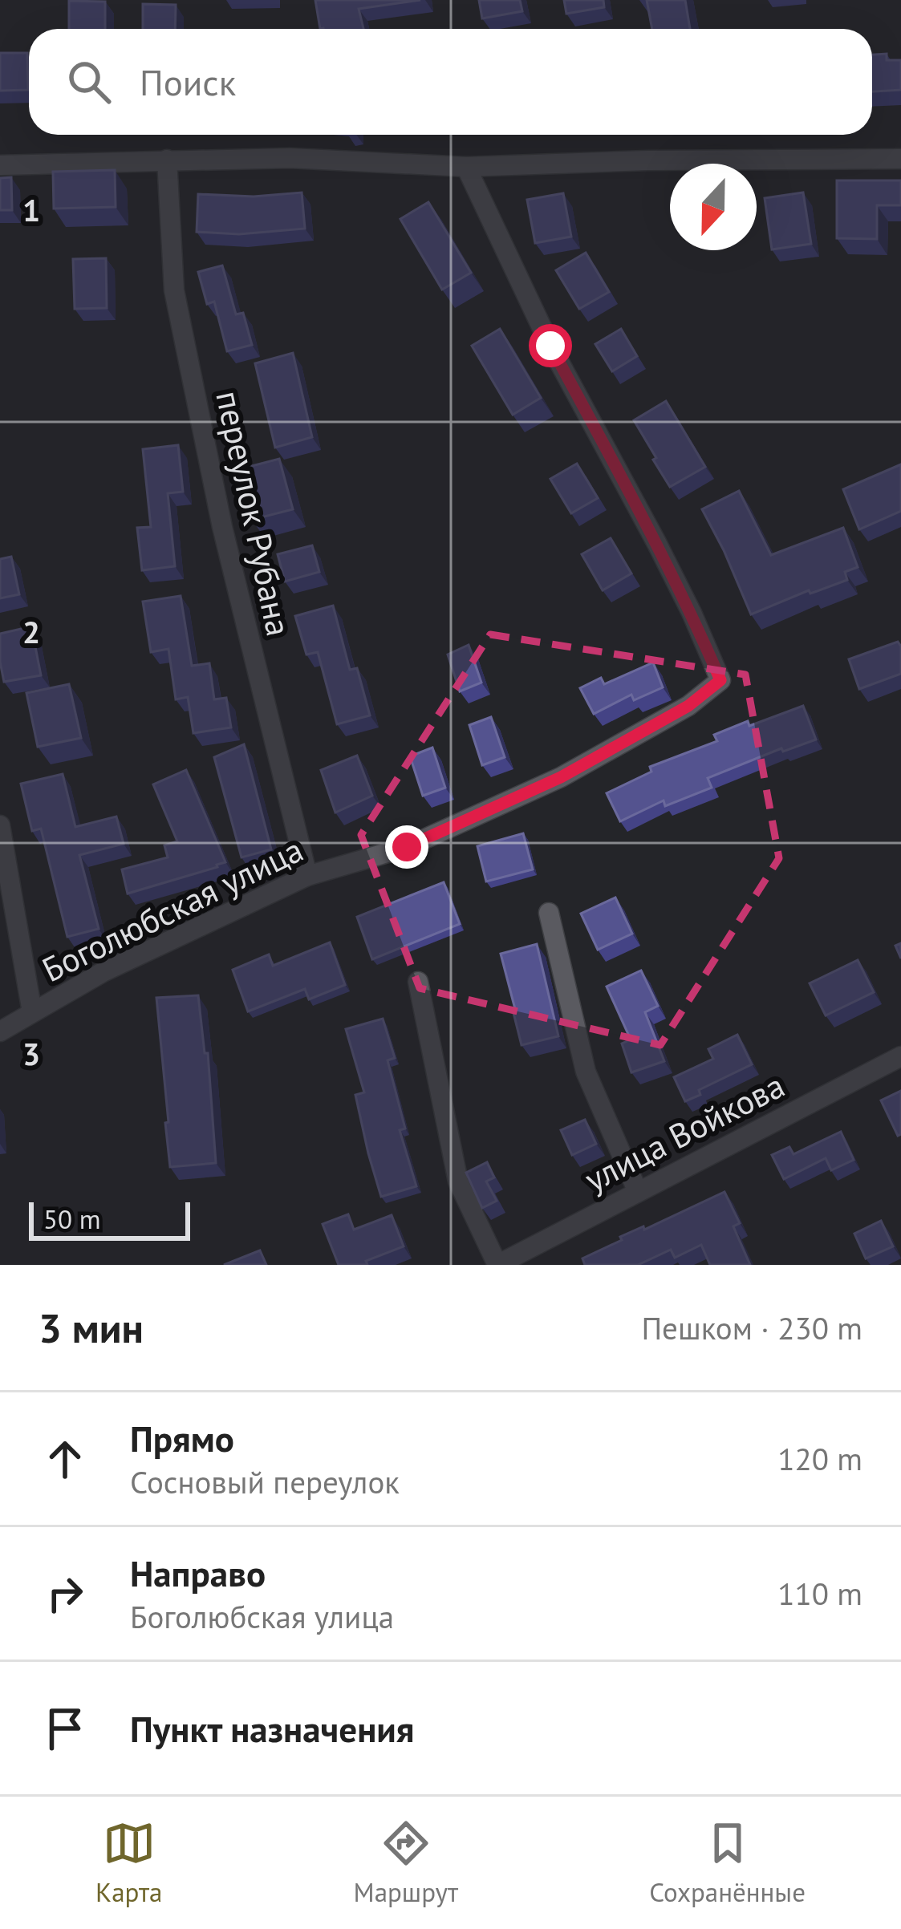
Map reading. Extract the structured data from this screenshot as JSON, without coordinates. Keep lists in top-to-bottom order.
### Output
{
  "streets": {
    "street": ["переулок Рубана", "Боголюбская улица", "улица Войкова"]
  },
  "crossings": [
    ["переулок Рубана", "Боголюбская улица"]
  ],
  "scale_bar": "50 m",
  "north": "bottom",
  "page": {
    "search": "Поиск",
    "scale": "50 m",
    "heading": ["3 мин", "Пешком · 230 m"],
    "list": [
      ["Прямо", "Сосновый переулок", "120 m"],
      ["Направо", "Боголюбская улица", "110 m"],
      "Пункт назначения"
    ],
    "nav": ["Карта", "Маршрут", "Сохранённые"]
  },
  "grid": {
    "rows": ["1", "2", "3"]
  }
}
